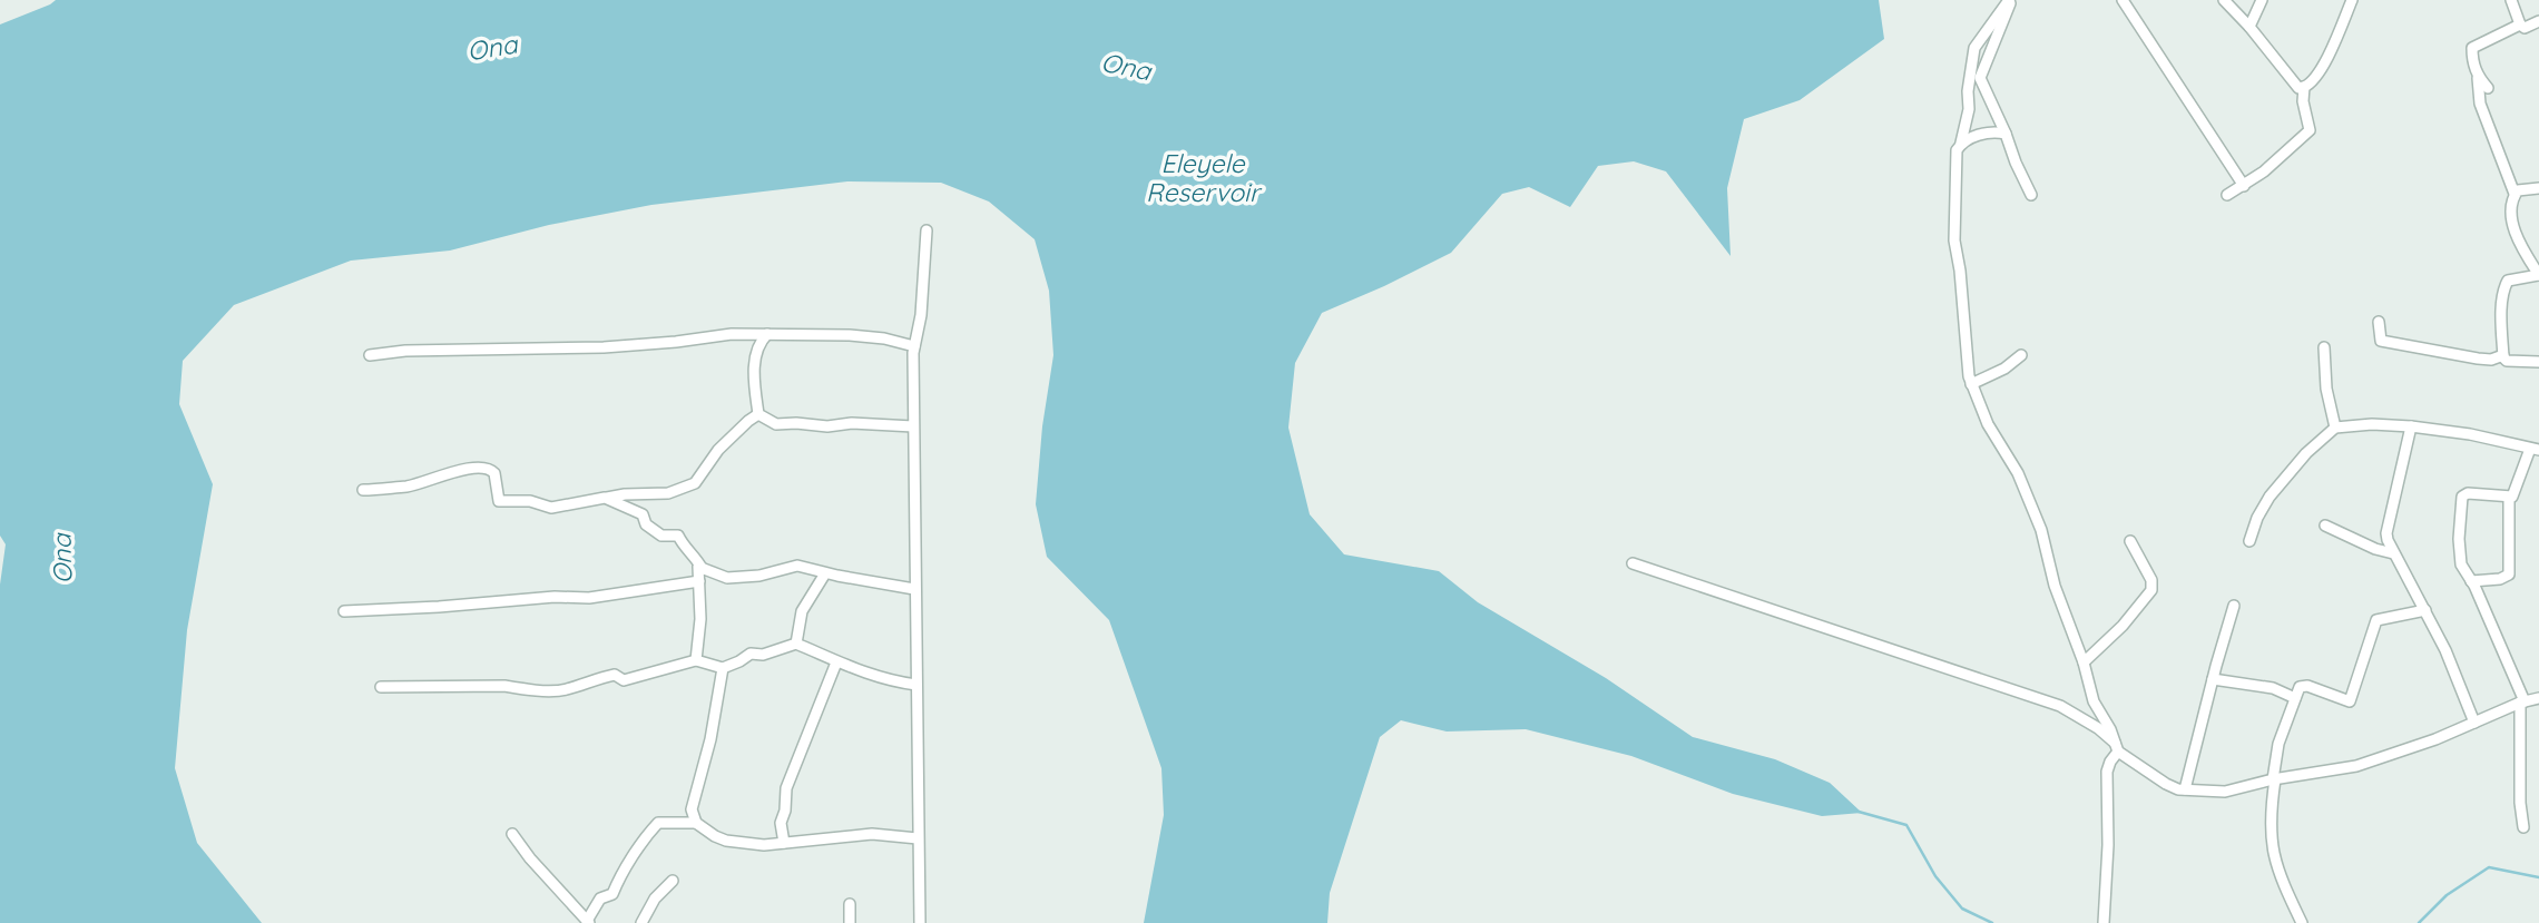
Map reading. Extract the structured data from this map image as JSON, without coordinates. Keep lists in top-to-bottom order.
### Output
{
  "water": ["Ona", "Eleyele Reservoir"]
}
